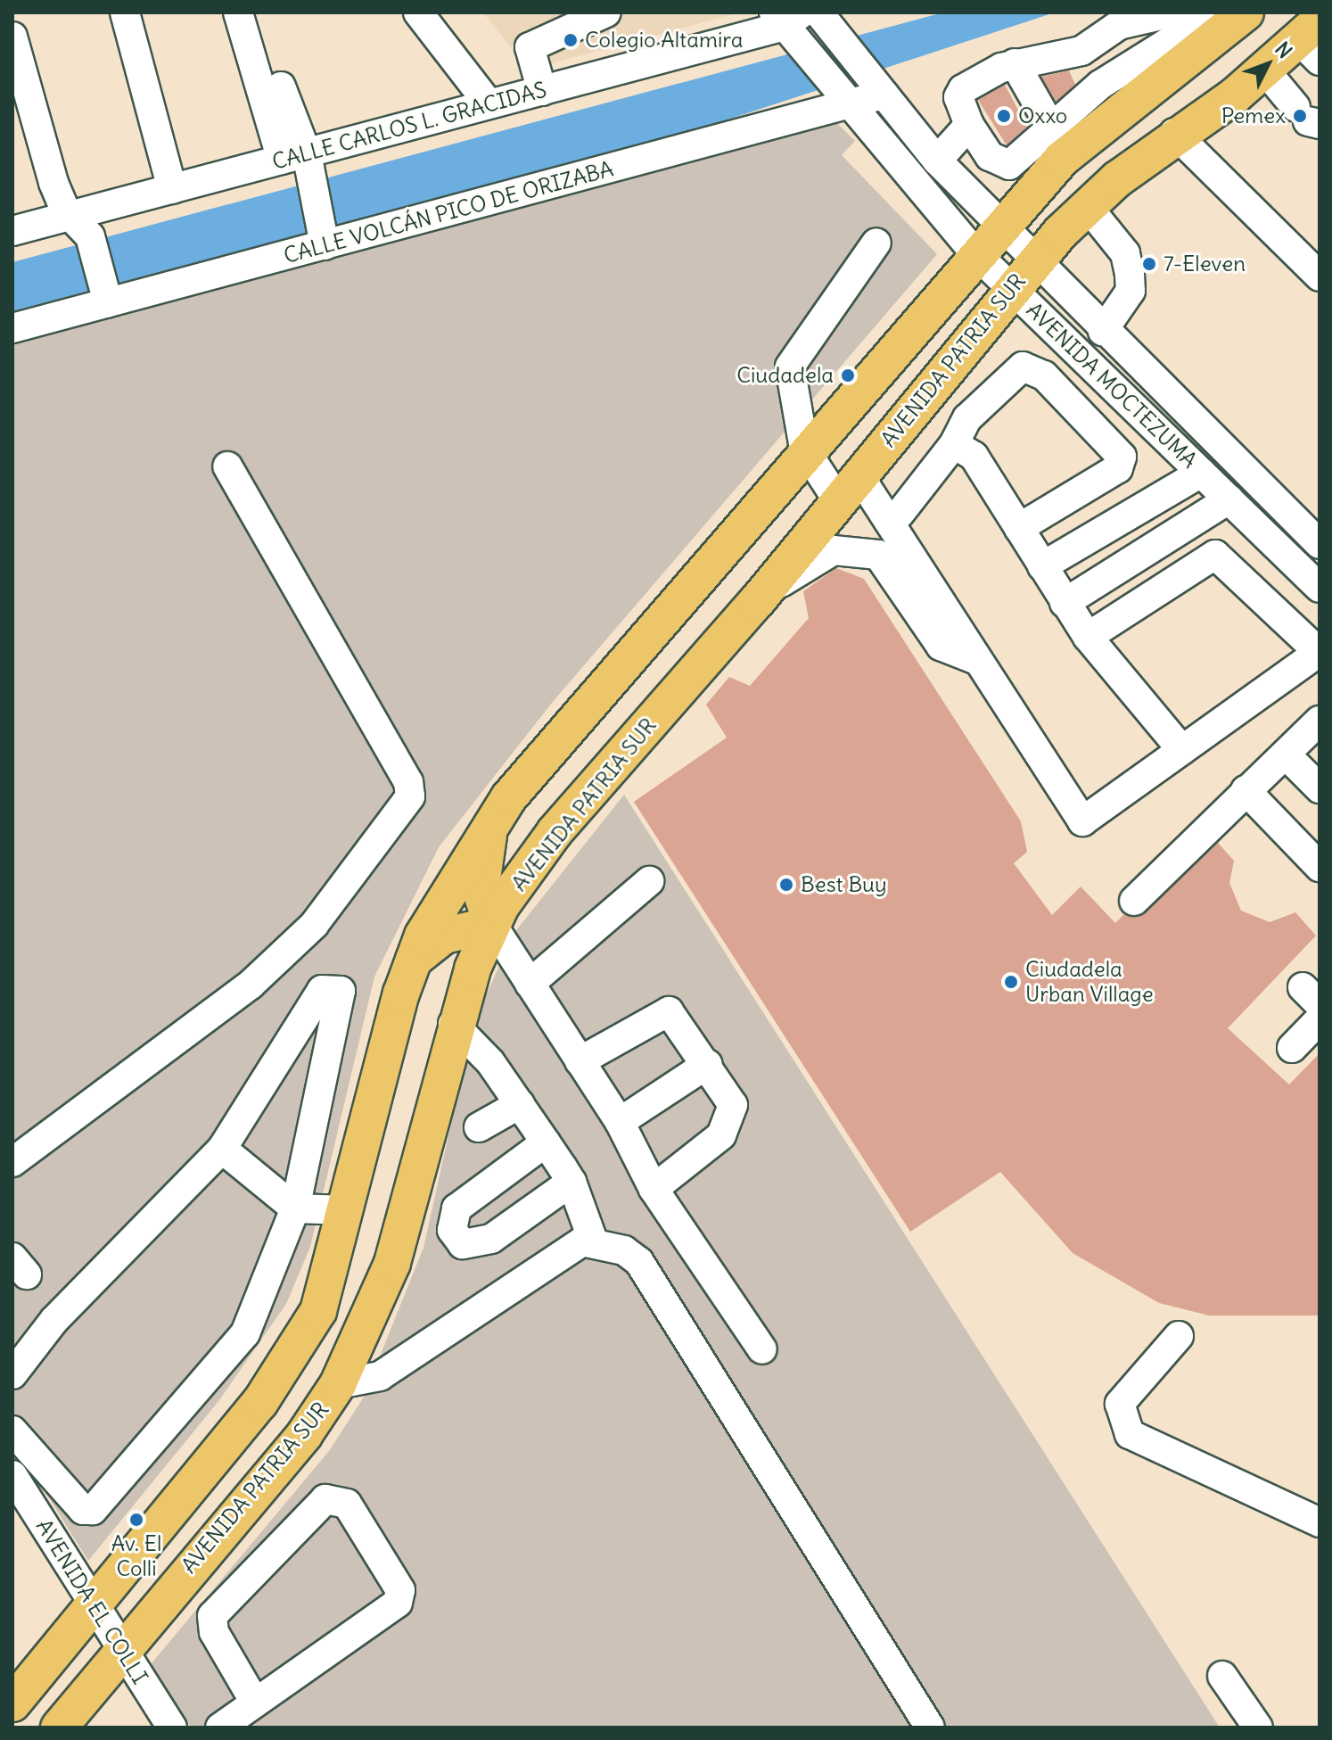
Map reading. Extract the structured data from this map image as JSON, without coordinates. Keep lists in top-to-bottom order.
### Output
{
  "streets": {
    "main road": ["AVENIDA PATRIA SUR"],
    "street": [
      "CALLE CARLOS L. GRACIDAS",
      "CALLE VOLCÁN PICO DE ORIZABA",
      "AVENIDA MOCTEZUMA",
      "AVENIDA EL COLLI"
    ]
  },
  "crossings": [
    ["CALLE CARLOS L. GRACIDAS", "AVENIDA MOCTEZUMA"],
    ["CALLE VOLCÁN PICO DE ORIZABA", "AVENIDA MOCTEZUMA"],
    ["AVENIDA PATRIA SUR", "AVENIDA MOCTEZUMA"],
    ["AVENIDA PATRIA SUR", "AVENIDA EL COLLI"]
  ],
  "places": [
    "Colegio Altamira",
    "Oxxo",
    "Pemex",
    "7-Eleven",
    "Ciudadela",
    "Best Buy",
    "Ciudadela Urban Village",
    "Av. El Colli"
  ],
  "north": "top right"
}
